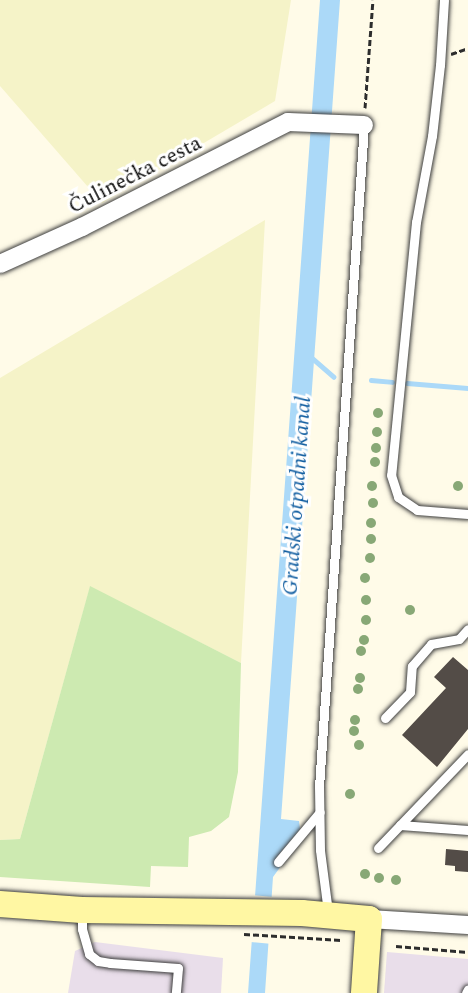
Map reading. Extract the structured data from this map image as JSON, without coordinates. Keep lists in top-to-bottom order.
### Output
{
  "streets": {
    "street": ["Čulinečka cesta"]
  },
  "water": ["Gradski otpadni kanal"]
}
